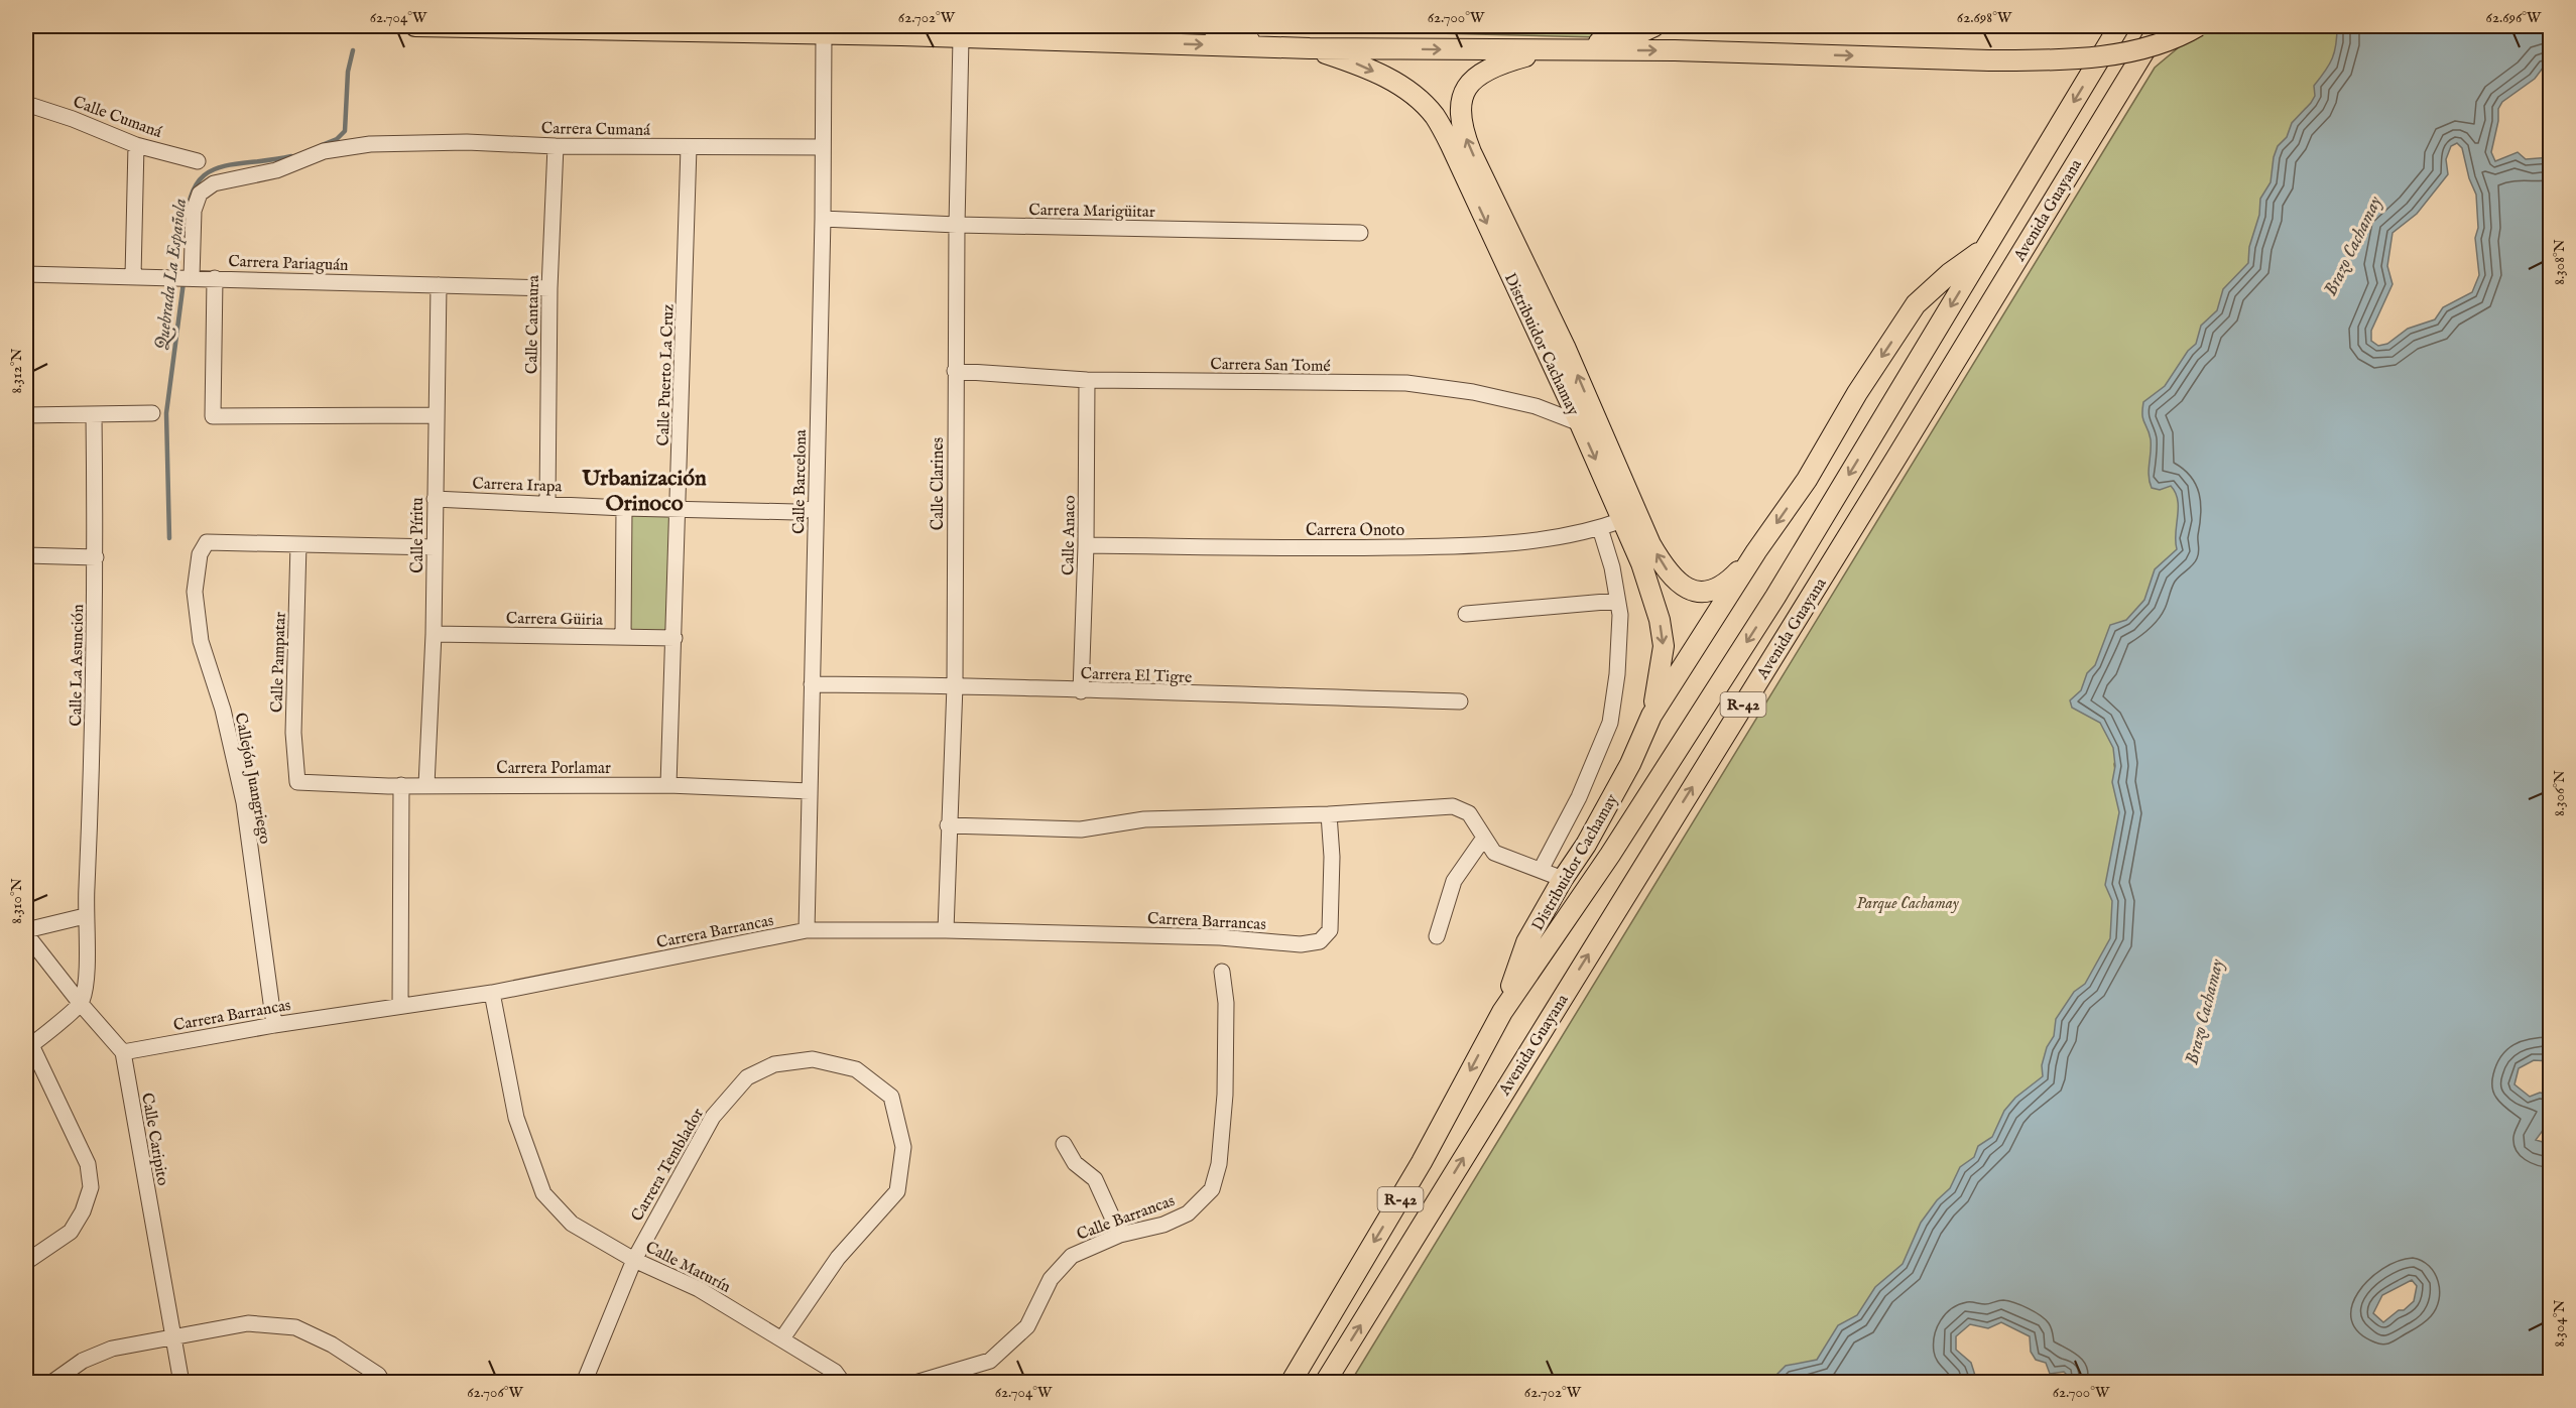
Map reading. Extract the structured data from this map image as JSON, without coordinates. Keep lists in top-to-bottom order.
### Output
{
  "streets": {
    "main road": ["Avenida Guayana", "Distribuidor Cachamay", "R-42"],
    "street": [
      "Calle Cumaná",
      "Carrera Cumaná",
      "Carrera Marigüitar",
      "Carrera Pariaguán",
      "Calle Cantaura",
      "Carrera San Tomé",
      "Calle Puerto La Cruz",
      "Calle Barcelona",
      "Carrera Irapa",
      "Calle Clarines",
      "Carrera Onoto",
      "Calle Píritu",
      "Calle Anaco",
      "Carrera Güiria",
      "Calle Pampatar",
      "Calle La Asunción",
      "Carrera El Tigre",
      "Carrera Porlamar",
      "Callejón Juangriego",
      "Carrera Barrancas",
      "Calle Caripito",
      "Carrera Temblador",
      "Calle Barrancas",
      "Calle Maturín"
    ]
  },
  "crossings": [
    ["Carrera Cumaná", "Carrera Pariaguán"],
    ["Carrera Cumaná", "Calle Cantaura"],
    ["Carrera Cumaná", "Calle Puerto La Cruz"],
    ["Carrera Cumaná", "Calle Barcelona"],
    ["Carrera Marigüitar", "Calle Barcelona"],
    ["Carrera Marigüitar", "Calle Clarines"],
    ["Avenida Guayana", "Distribuidor Cachamay"],
    ["Carrera Pariaguán", "Calle Cantaura"],
    ["Carrera Pariaguán", "Calle Píritu"],
    ["Calle Cantaura", "Carrera Irapa"],
    ["Distribuidor Cachamay", "Carrera San Tomé"],
    ["Distribuidor Cachamay", "Carrera Onoto"],
    ["Carrera San Tomé", "Calle Clarines"],
    ["Carrera San Tomé", "Calle Anaco"],
    ["Calle Puerto La Cruz", "Carrera Irapa"],
    ["Calle Puerto La Cruz", "Carrera Güiria"],
    ["Calle Puerto La Cruz", "Carrera Porlamar"],
    ["Calle Barcelona", "Carrera Irapa"],
    ["Calle Barcelona", "Carrera El Tigre"],
    ["Calle Barcelona", "Carrera Porlamar"],
    ["Calle Barcelona", "Carrera Barrancas"],
    ["Carrera Irapa", "Calle Píritu"],
    ["Calle Clarines", "Carrera El Tigre"],
    ["Calle Clarines", "Carrera Barrancas"],
    ["Carrera Onoto", "Calle Anaco"],
    ["Calle Píritu", "Carrera Güiria"],
    ["Calle Píritu", "Carrera Porlamar"],
    ["Calle Anaco", "Carrera El Tigre"],
    ["Calle Pampatar", "Carrera Porlamar"],
    ["Calle Pampatar", "Callejón Juangriego"],
    ["Callejón Juangriego", "Carrera Barrancas"],
    ["Carrera Barrancas", "Calle Caripito"],
    ["Carrera Barrancas", "Calle Maturín"],
    ["Carrera Temblador", "Calle Maturín"]
  ],
  "districts": ["Urbanización Orinoco"],
  "water": ["Brazo Cachamay", "Quebrada La Española"],
  "parks": ["Parque Cachamay"],
  "coordinates": [
    "62.704°W",
    "62.702°W",
    "62.700°W",
    "62.698°W",
    "62.696°W",
    "8.308°N",
    "8.312°N",
    "8.306°N",
    "8.310°N",
    "8.304°N",
    "62.706°W"
  ]
}
